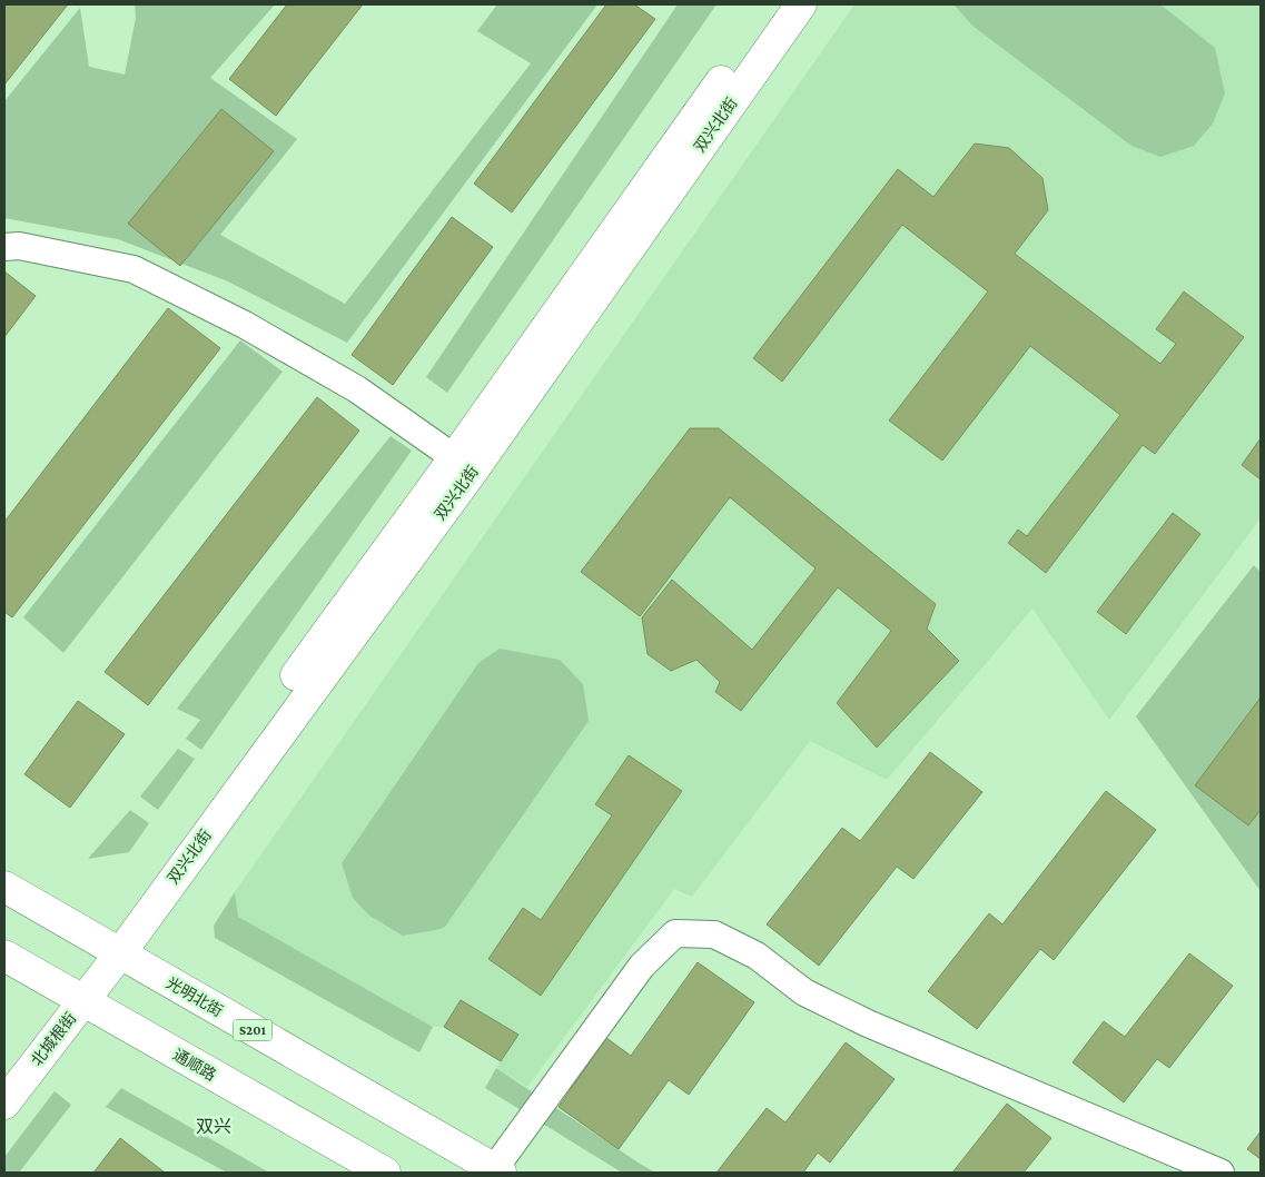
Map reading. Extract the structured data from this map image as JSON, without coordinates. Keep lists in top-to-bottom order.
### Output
{
  "streets": {
    "street": [
      "双兴北街",
      "光明北街",
      "S201",
      "北城根街",
      "通顺路"
    ]
  },
  "crossings": [
    ["双兴北街", "光明北街"],
    ["双兴北街", "北城根街"],
    ["光明北街", "北城根街"],
    ["北城根街", "通顺路"]
  ],
  "districts": ["双兴"]
}
